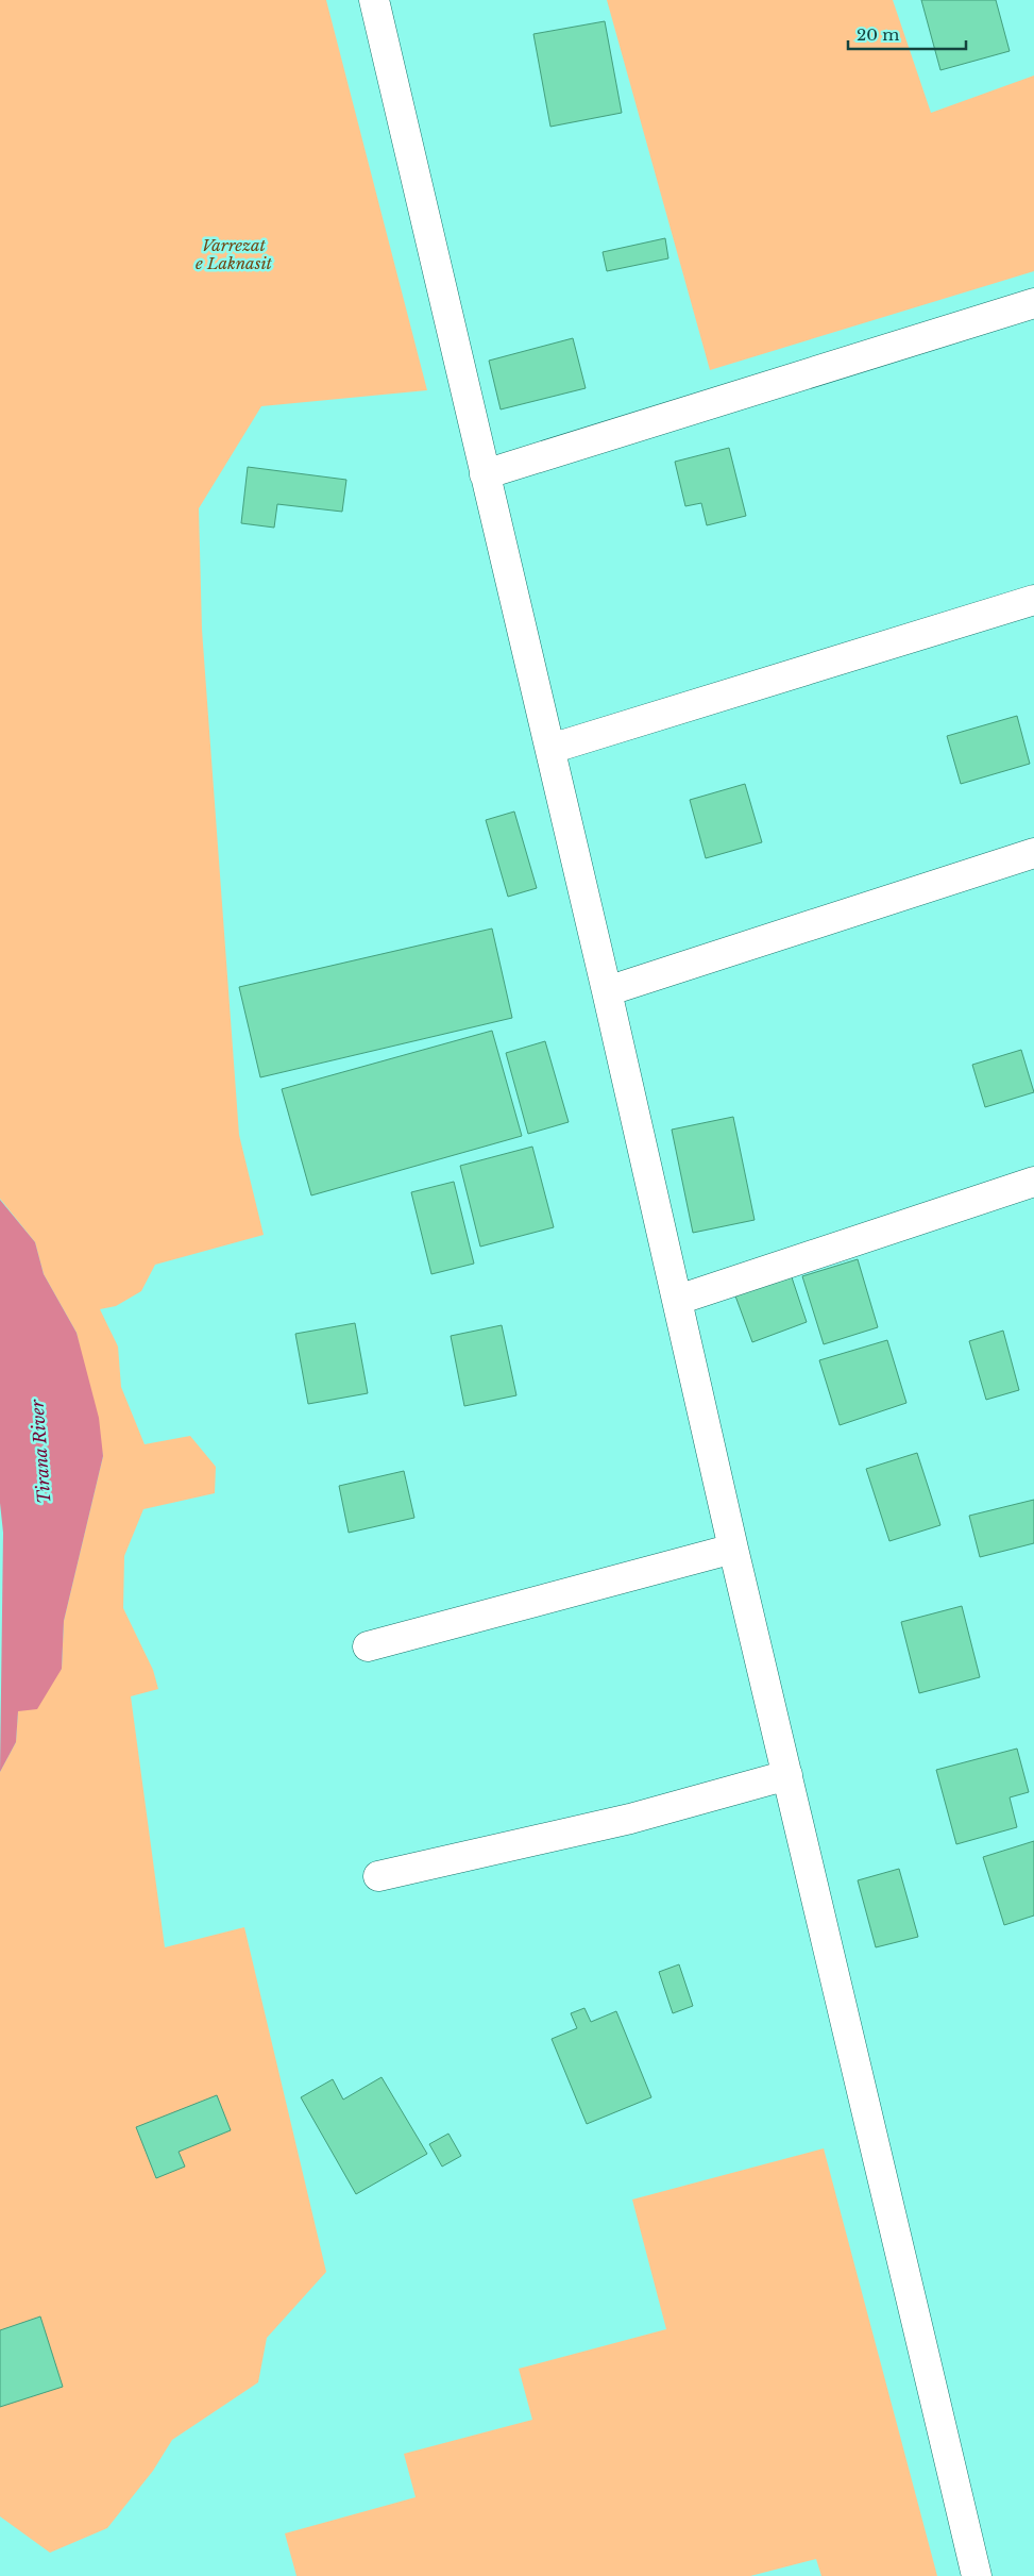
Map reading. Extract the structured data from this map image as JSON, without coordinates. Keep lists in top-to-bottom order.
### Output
{
  "water": ["Tirana River"],
  "parks": ["Varrezat e Laknasit"],
  "scale_bar": "20 m"
}
